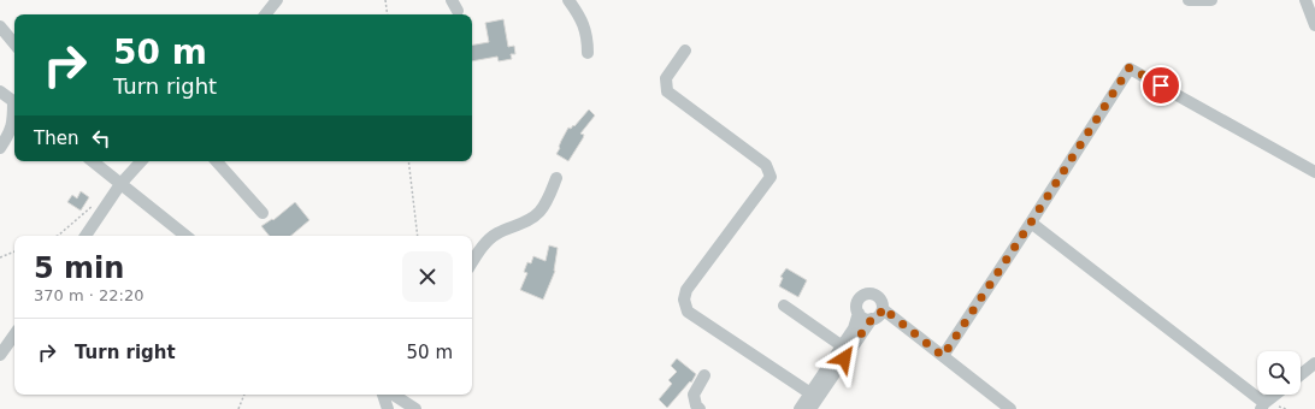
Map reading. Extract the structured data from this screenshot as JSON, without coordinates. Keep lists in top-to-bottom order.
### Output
{
  "page": {
    "turn": ["50 m", "Turn right"],
    "then": "Then",
    "heading": ["5 min", "370 m · 22:20"],
    "list": [
      {
        "name": "Turn right",
        "value": "50 m"
      }
    ]
  }
}
